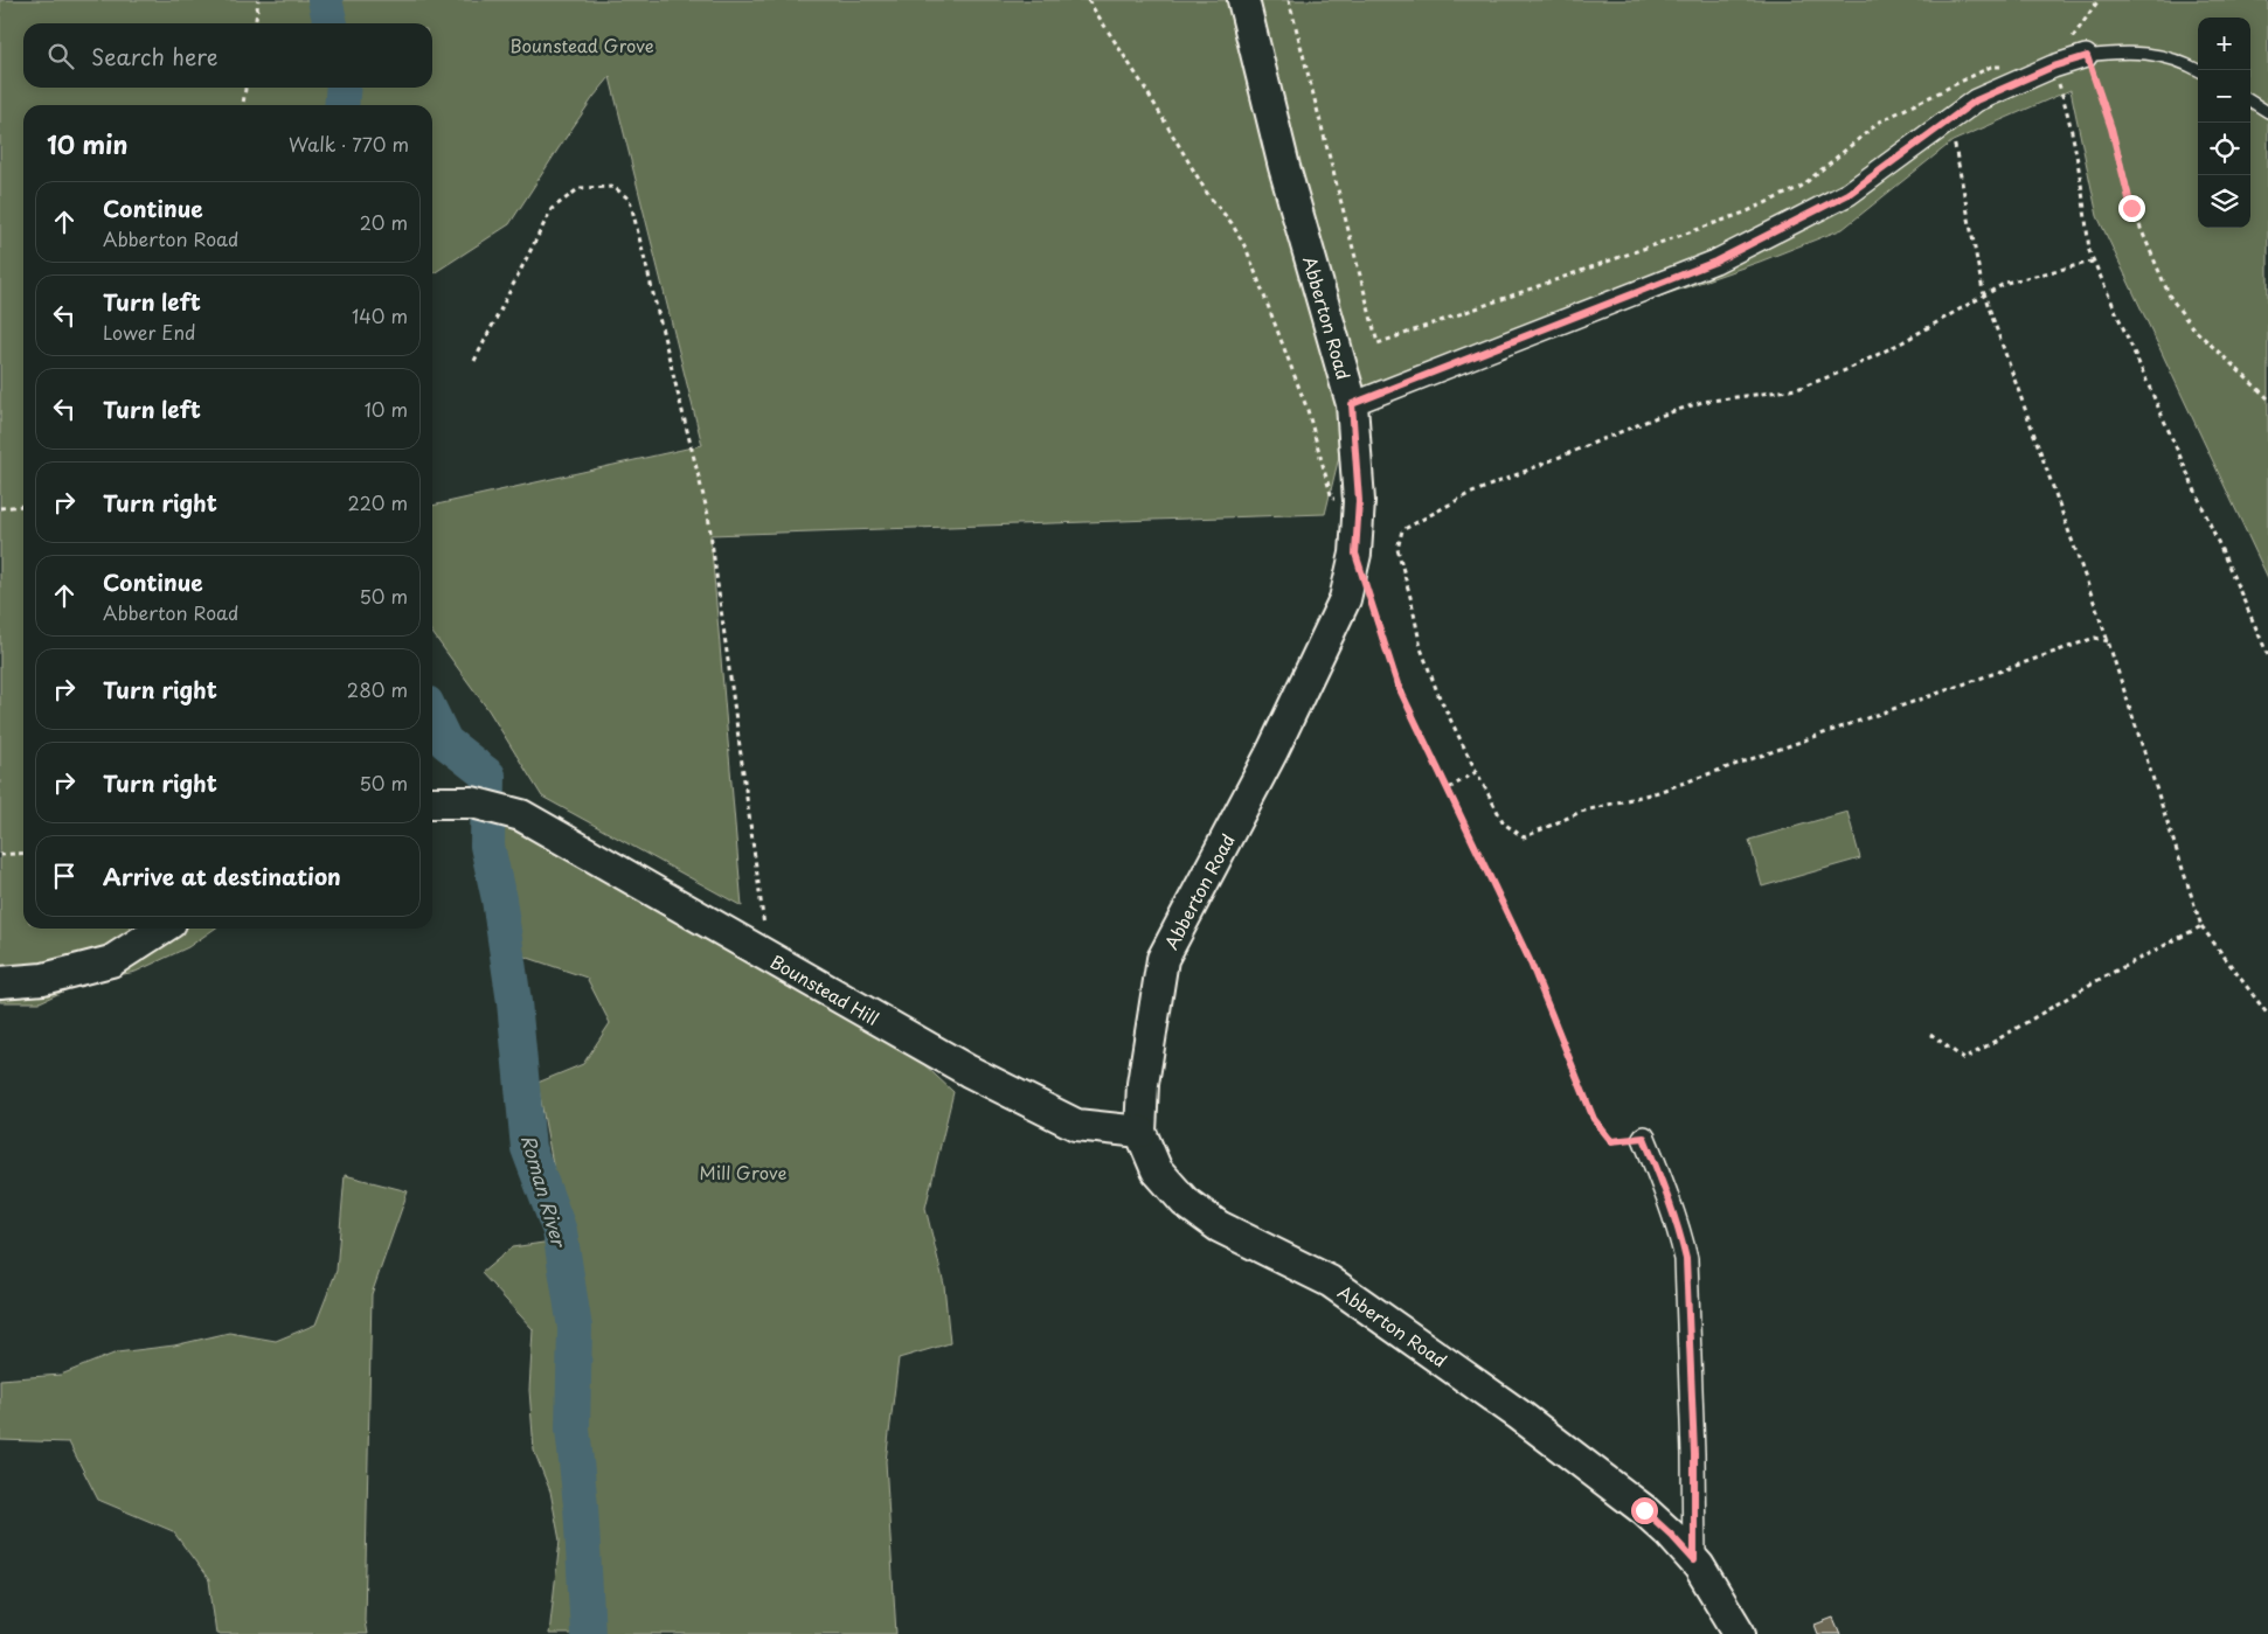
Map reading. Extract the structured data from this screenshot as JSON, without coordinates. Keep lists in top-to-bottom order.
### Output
{
  "streets": {
    "street": ["Abberton Road", "Bounstead Hill"]
  },
  "crossings": [
    ["Abberton Road", "Bounstead Hill"]
  ],
  "water": ["Roman River"],
  "parks": ["Bounstead Grove", "Mill Grove"],
  "page": {
    "map_buttons": ["+", "−"],
    "search": "Search here",
    "heading": ["10 min", "Walk · 770 m"],
    "list": [
      ["Continue", "Abberton Road", "20 m"],
      ["Turn left", "Lower End", "140 m"],
      ["Turn left", "10 m"],
      ["Turn right", "220 m"],
      ["Continue", "Abberton Road", "50 m"],
      ["Turn right", "280 m"],
      ["Turn right", "50 m"],
      "Arrive at destination"
    ]
  }
}
